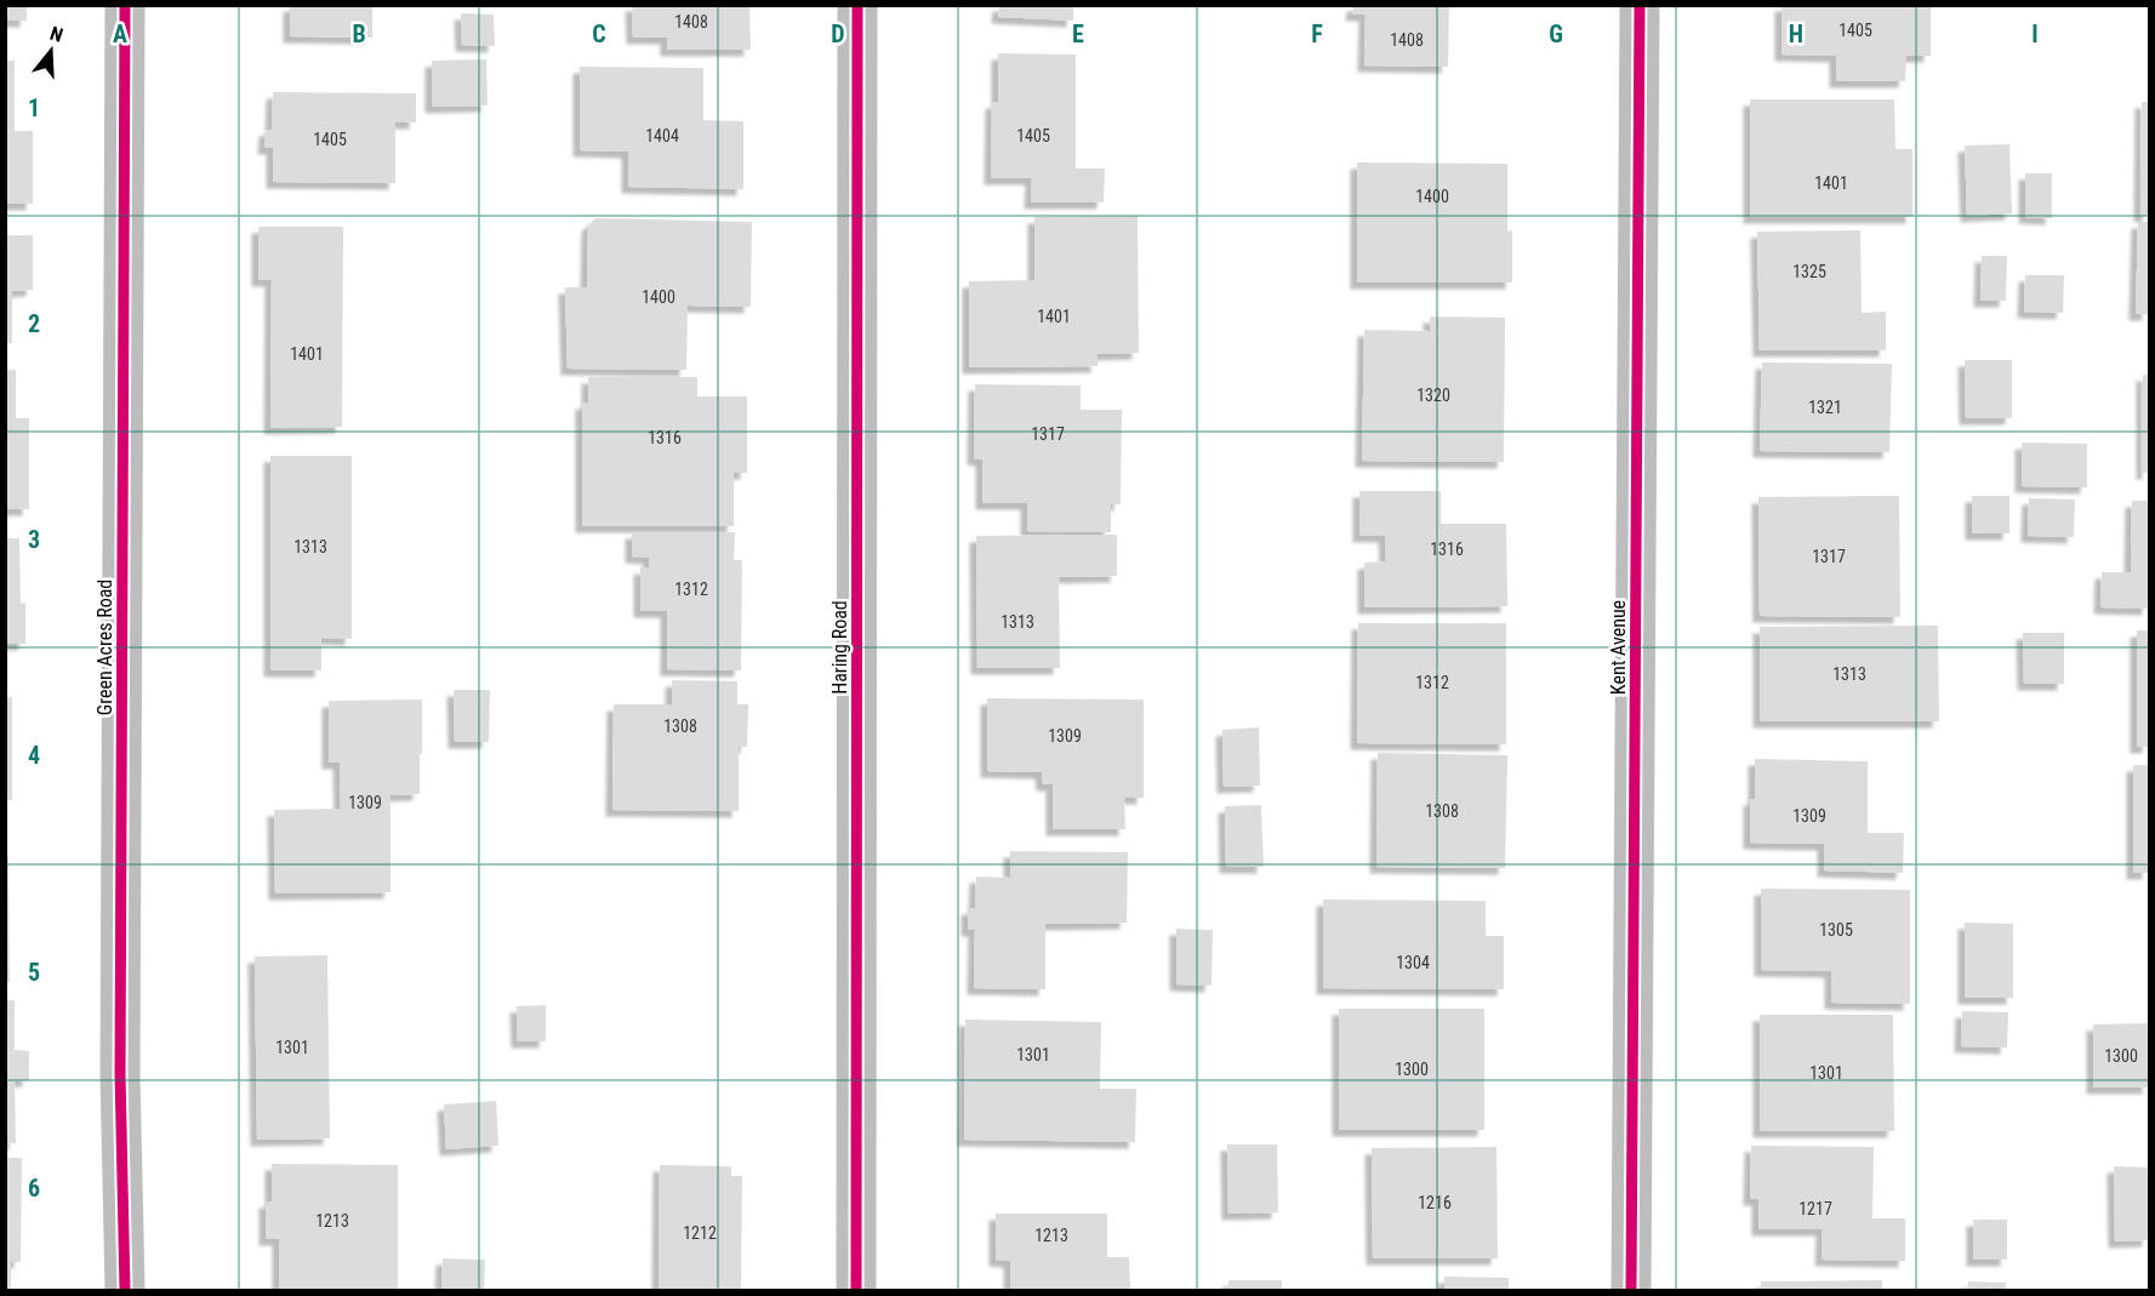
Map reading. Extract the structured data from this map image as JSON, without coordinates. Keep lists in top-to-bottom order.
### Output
{
  "streets": {
    "street": ["Green Acres Road", "Haring Road", "Kent Avenue"]
  },
  "house_numbers": [
    "1408",
    "1405",
    "1408",
    "1404",
    "1405",
    "1405",
    "1401",
    "1400",
    "1325",
    "1400",
    "1401",
    "1401",
    "1320",
    "1321",
    "1317",
    "1316",
    "1313",
    "1316",
    "1317",
    "1312",
    "1313",
    "1313",
    "1312",
    "1308",
    "1309",
    "1309",
    "1308",
    "1309",
    "1305",
    "1304",
    "1301",
    "1301",
    "1300",
    "1300",
    "1301",
    "1216",
    "1217",
    "1213",
    "1212",
    "1213"
  ],
  "north": "top",
  "grid": {
    "columns": [
      "A",
      "B",
      "C",
      "D",
      "E",
      "F",
      "G",
      "H",
      "I"
    ],
    "rows": [
      "1",
      "2",
      "3",
      "4",
      "5",
      "6"
    ]
  }
}
